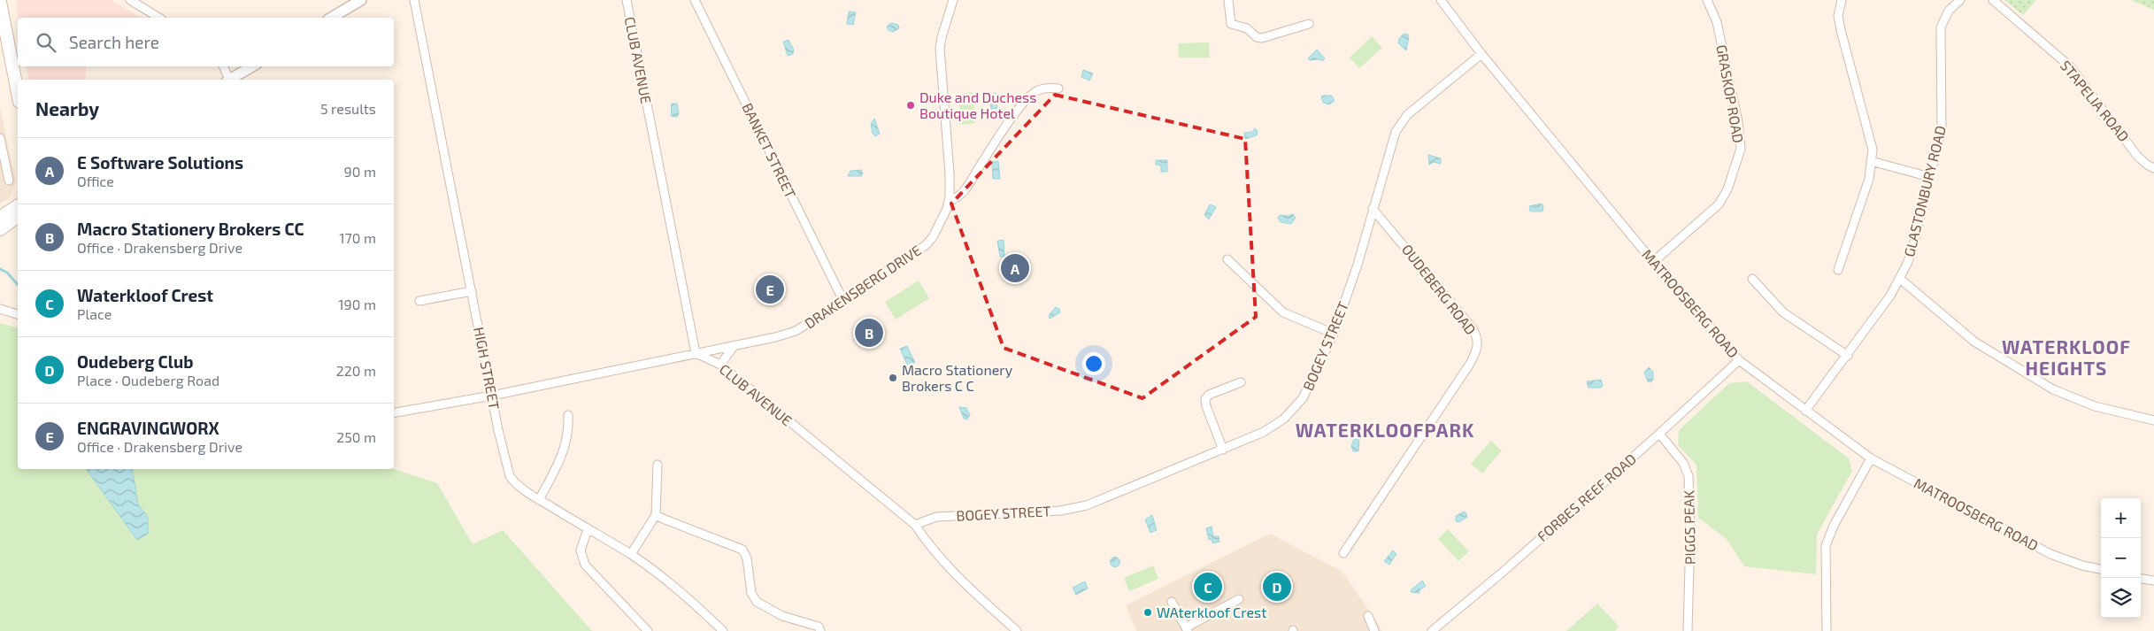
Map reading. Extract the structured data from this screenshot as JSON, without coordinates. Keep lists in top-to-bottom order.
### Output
{
  "streets": {
    "street": [
      "CLUB AVENUE",
      "GRASKOP ROAD",
      "STAPELIA ROAD",
      "BANKET STREET",
      "GLASTONBURY ROAD",
      "DRAKENSBERG DRIVE",
      "OUDEBERG ROAD",
      "MATROOSBERG ROAD",
      "BOGEY STREET",
      "HIGH STREET",
      "FORBES REEF ROAD",
      "PIGGS PEAK"
    ]
  },
  "crossings": [
    ["CLUB AVENUE", "DRAKENSBERG DRIVE"],
    ["CLUB AVENUE", "BOGEY STREET"],
    ["GRASKOP ROAD", "MATROOSBERG ROAD"],
    ["BANKET STREET", "DRAKENSBERG DRIVE"],
    ["GLASTONBURY ROAD", "MATROOSBERG ROAD"],
    ["DRAKENSBERG DRIVE", "HIGH STREET"],
    ["OUDEBERG ROAD", "BOGEY STREET"],
    ["MATROOSBERG ROAD", "BOGEY STREET"],
    ["MATROOSBERG ROAD", "FORBES REEF ROAD"],
    ["FORBES REEF ROAD", "PIGGS PEAK"]
  ],
  "districts": ["WATERKLOOF HEIGHTS", "WATERKLOOFPARK"],
  "places": ["Duke and Duchess Boutique Hotel", "Macro Stationery Brokers C C", "WAterkloof Crest"],
  "page": {
    "search": "Search here",
    "heading": ["Nearby", "5 results"],
    "list": [
      {
        "mark": "A",
        "name": "E Software Solutions",
        "note": "Office",
        "value": "90 m"
      },
      {
        "mark": "B",
        "name": "Macro Stationery Brokers CC",
        "note": "Office · Drakensberg Drive",
        "value": "170 m"
      },
      {
        "mark": "C",
        "name": "Waterkloof Crest",
        "note": "Place",
        "value": "190 m"
      },
      {
        "mark": "D",
        "name": "Oudeberg Club",
        "note": "Place · Oudeberg Road",
        "value": "220 m"
      },
      {
        "mark": "E",
        "name": "ENGRAVINGWORX",
        "note": "Office · Drakensberg Drive",
        "value": "250 m"
      }
    ],
    "pins": [
      "A",
      "E",
      "B",
      "C",
      "D"
    ],
    "map_buttons": ["+", "−"]
  }
}
